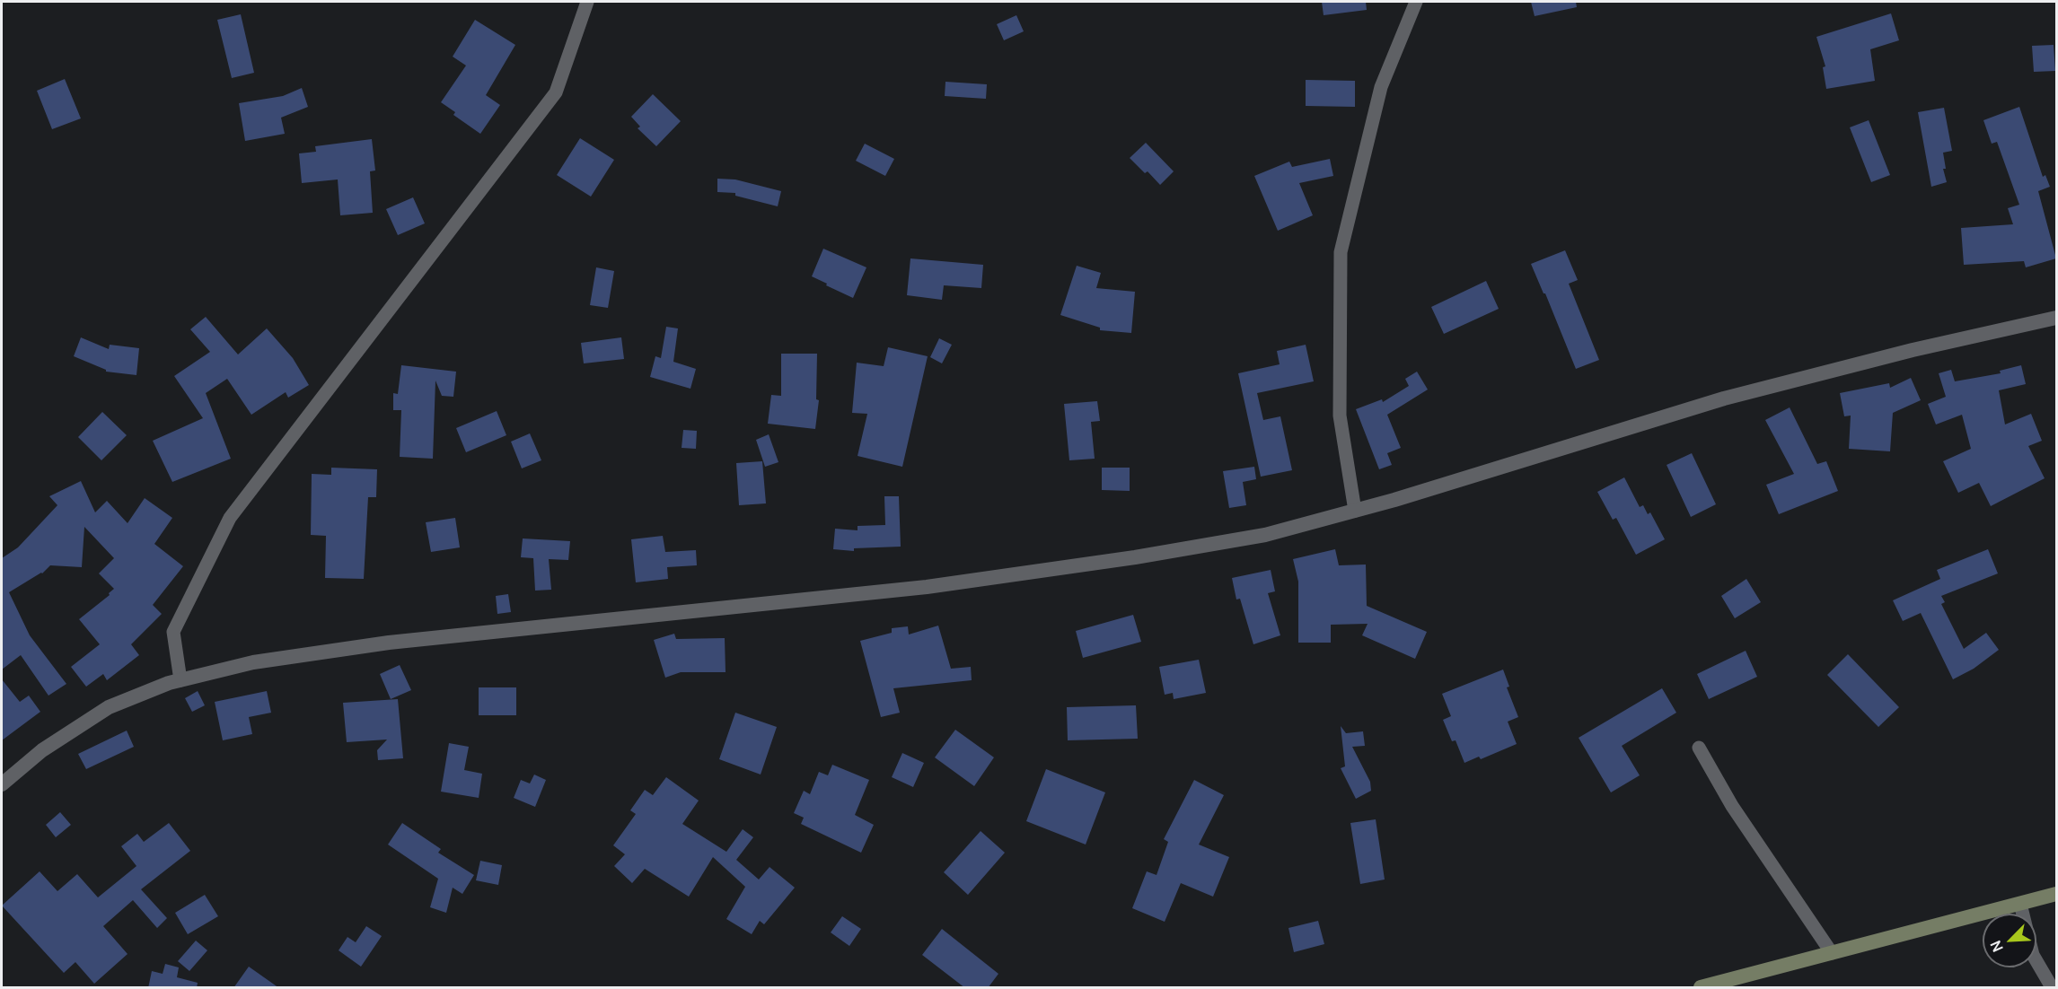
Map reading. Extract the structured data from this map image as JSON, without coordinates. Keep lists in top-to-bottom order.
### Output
{
  "north": "bottom left"
}
